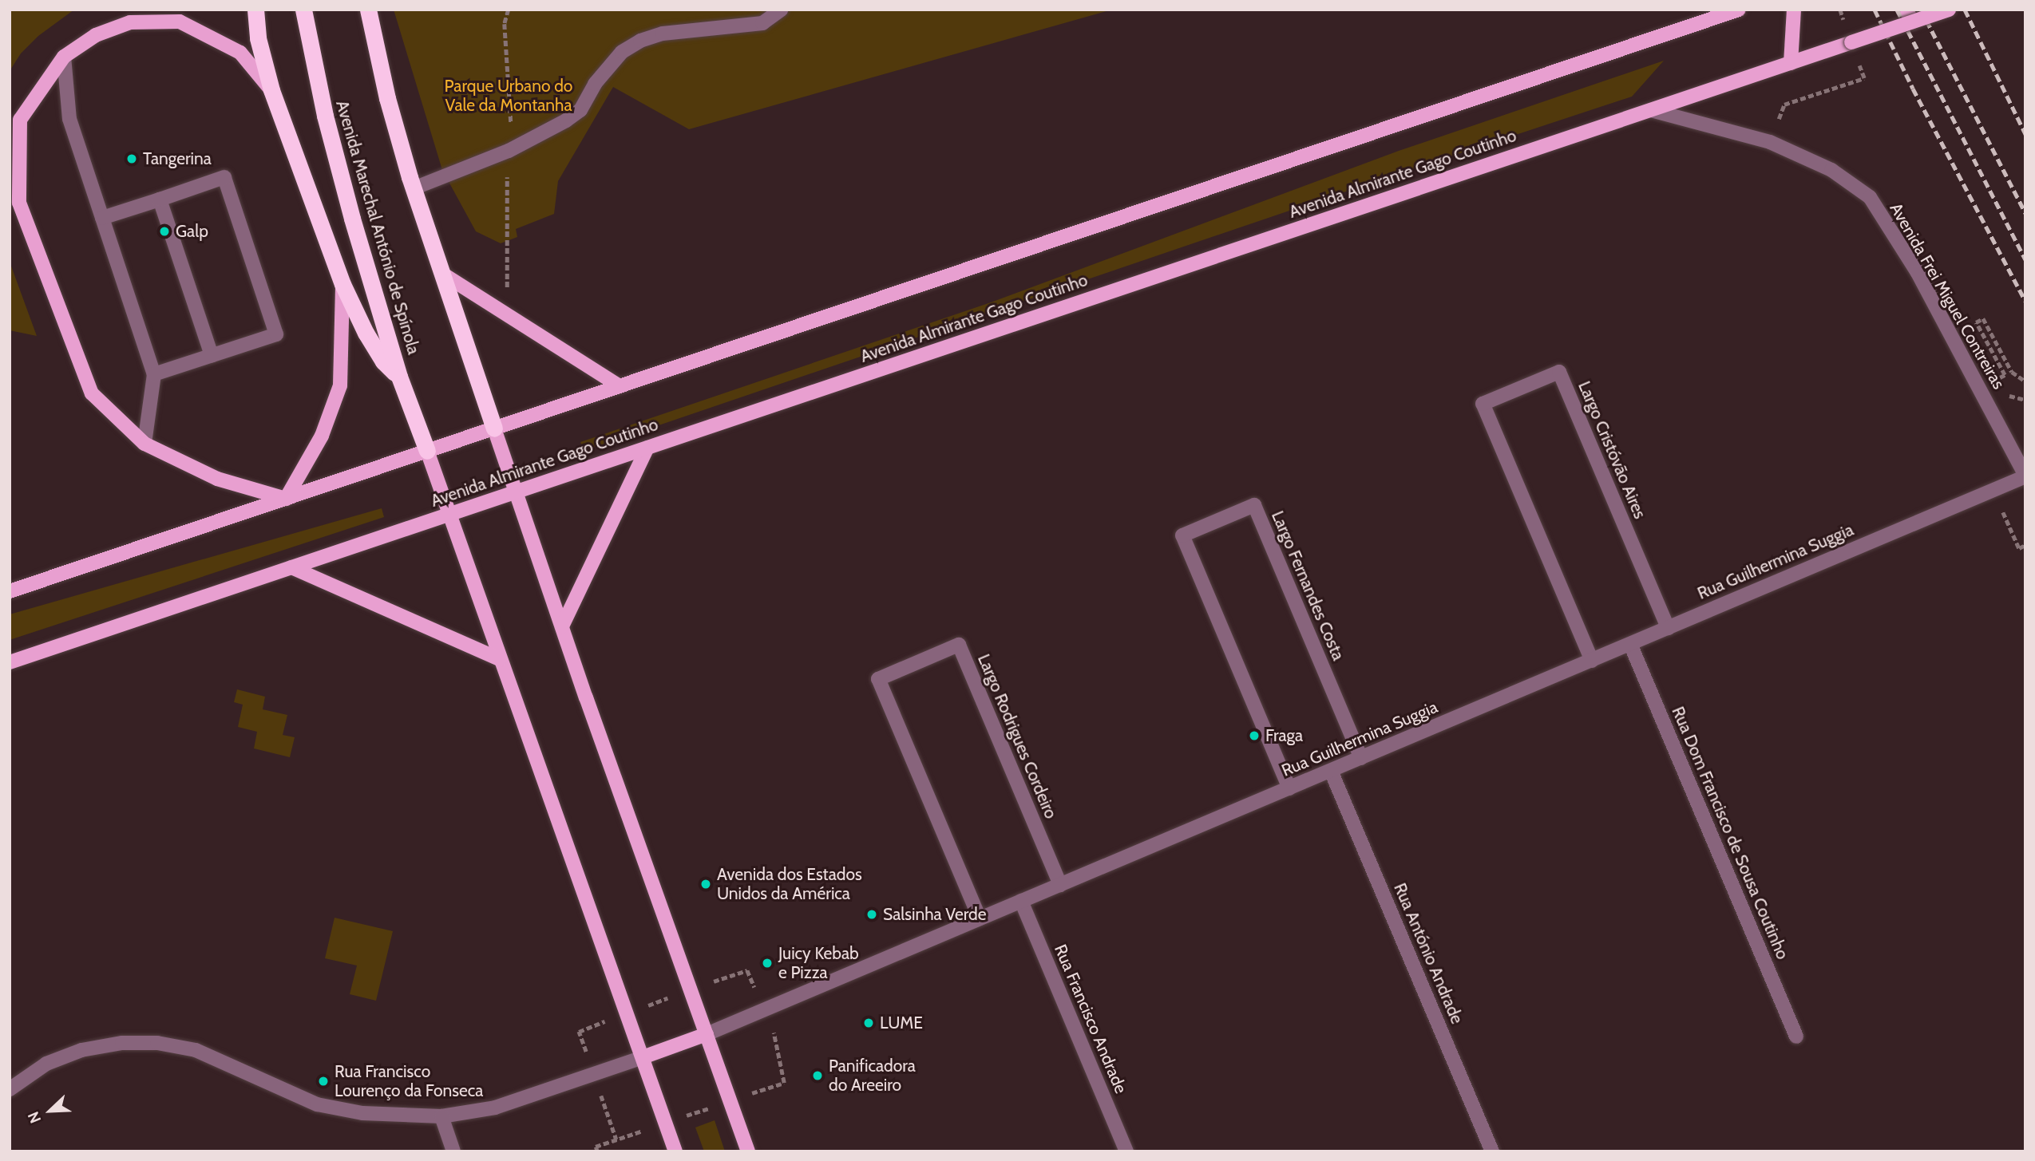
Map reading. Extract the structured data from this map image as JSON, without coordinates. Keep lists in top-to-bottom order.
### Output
{
  "streets": {
    "highway": ["Avenida Marechal António de Spínola"],
    "main road": ["Avenida Almirante Gago Coutinho"],
    "street": [
      "Avenida Frei Miguel Contreiras",
      "Largo Cristóvão Aires",
      "Rua Guilhermina Suggia",
      "Largo Fernandes Costa",
      "Largo Rodrigues Cordeiro",
      "Rua Dom Francisco de Sousa Coutinho",
      "Rua António Andrade",
      "Rua Francisco Andrade"
    ]
  },
  "crossings": [
    ["Avenida Almirante Gago Coutinho", "Avenida Frei Miguel Contreiras"],
    ["Avenida Frei Miguel Contreiras", "Rua Guilhermina Suggia"],
    ["Largo Cristóvão Aires", "Rua Guilhermina Suggia"],
    ["Rua Guilhermina Suggia", "Largo Fernandes Costa"],
    ["Rua Guilhermina Suggia", "Largo Rodrigues Cordeiro"],
    ["Rua Guilhermina Suggia", "Rua Dom Francisco de Sousa Coutinho"],
    ["Rua Guilhermina Suggia", "Rua António Andrade"],
    ["Rua Guilhermina Suggia", "Rua Francisco Andrade"]
  ],
  "parks": ["Parque Urbano do Vale da Montanha"],
  "places": [
    "Tangerina",
    "Galp",
    "Fraga",
    "Avenida dos Estados Unidos da América",
    "Salsinha Verde",
    "Juicy Kebab e Pizza",
    "LUME",
    "Panificadora do Areeiro",
    "Rua Francisco Lourenço da Fonseca"
  ],
  "north": "bottom left"
}
